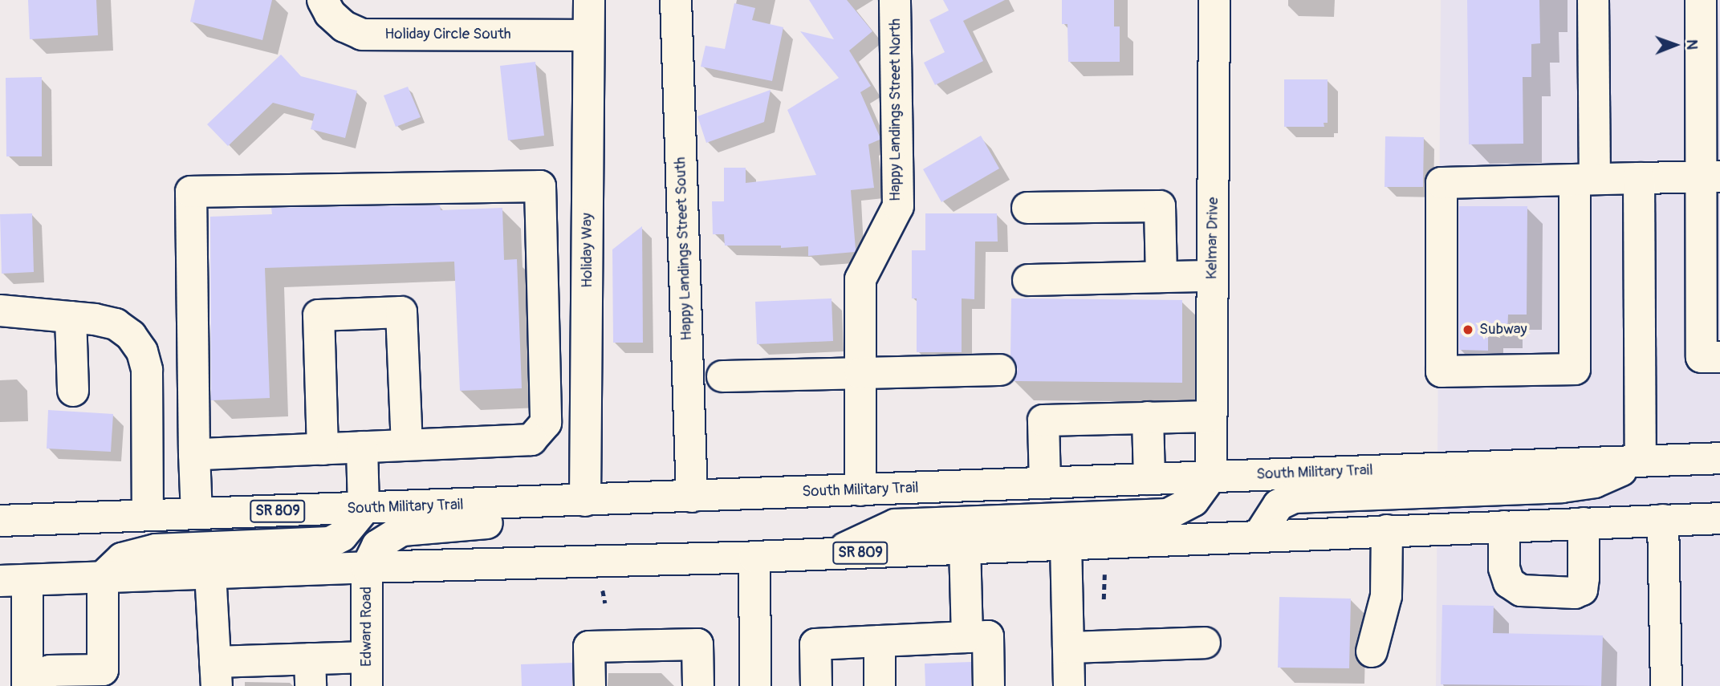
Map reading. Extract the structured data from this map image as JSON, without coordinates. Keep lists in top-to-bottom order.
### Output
{
  "streets": {
    "main road": [
      "Holiday Circle South",
      "Happy Landings Street North",
      "Kelmar Drive",
      "Happy Landings Street South",
      "Holiday Way",
      "South Military Trail",
      "SR 809",
      "Edward Road"
    ]
  },
  "crossings": [
    ["Holiday Circle South", "Holiday Way"],
    ["Kelmar Drive", "South Military Trail"],
    ["Happy Landings Street South", "South Military Trail"],
    ["Holiday Way", "South Military Trail"],
    ["SR 809", "Edward Road"]
  ],
  "places": ["Subway"],
  "north": "right"
}
